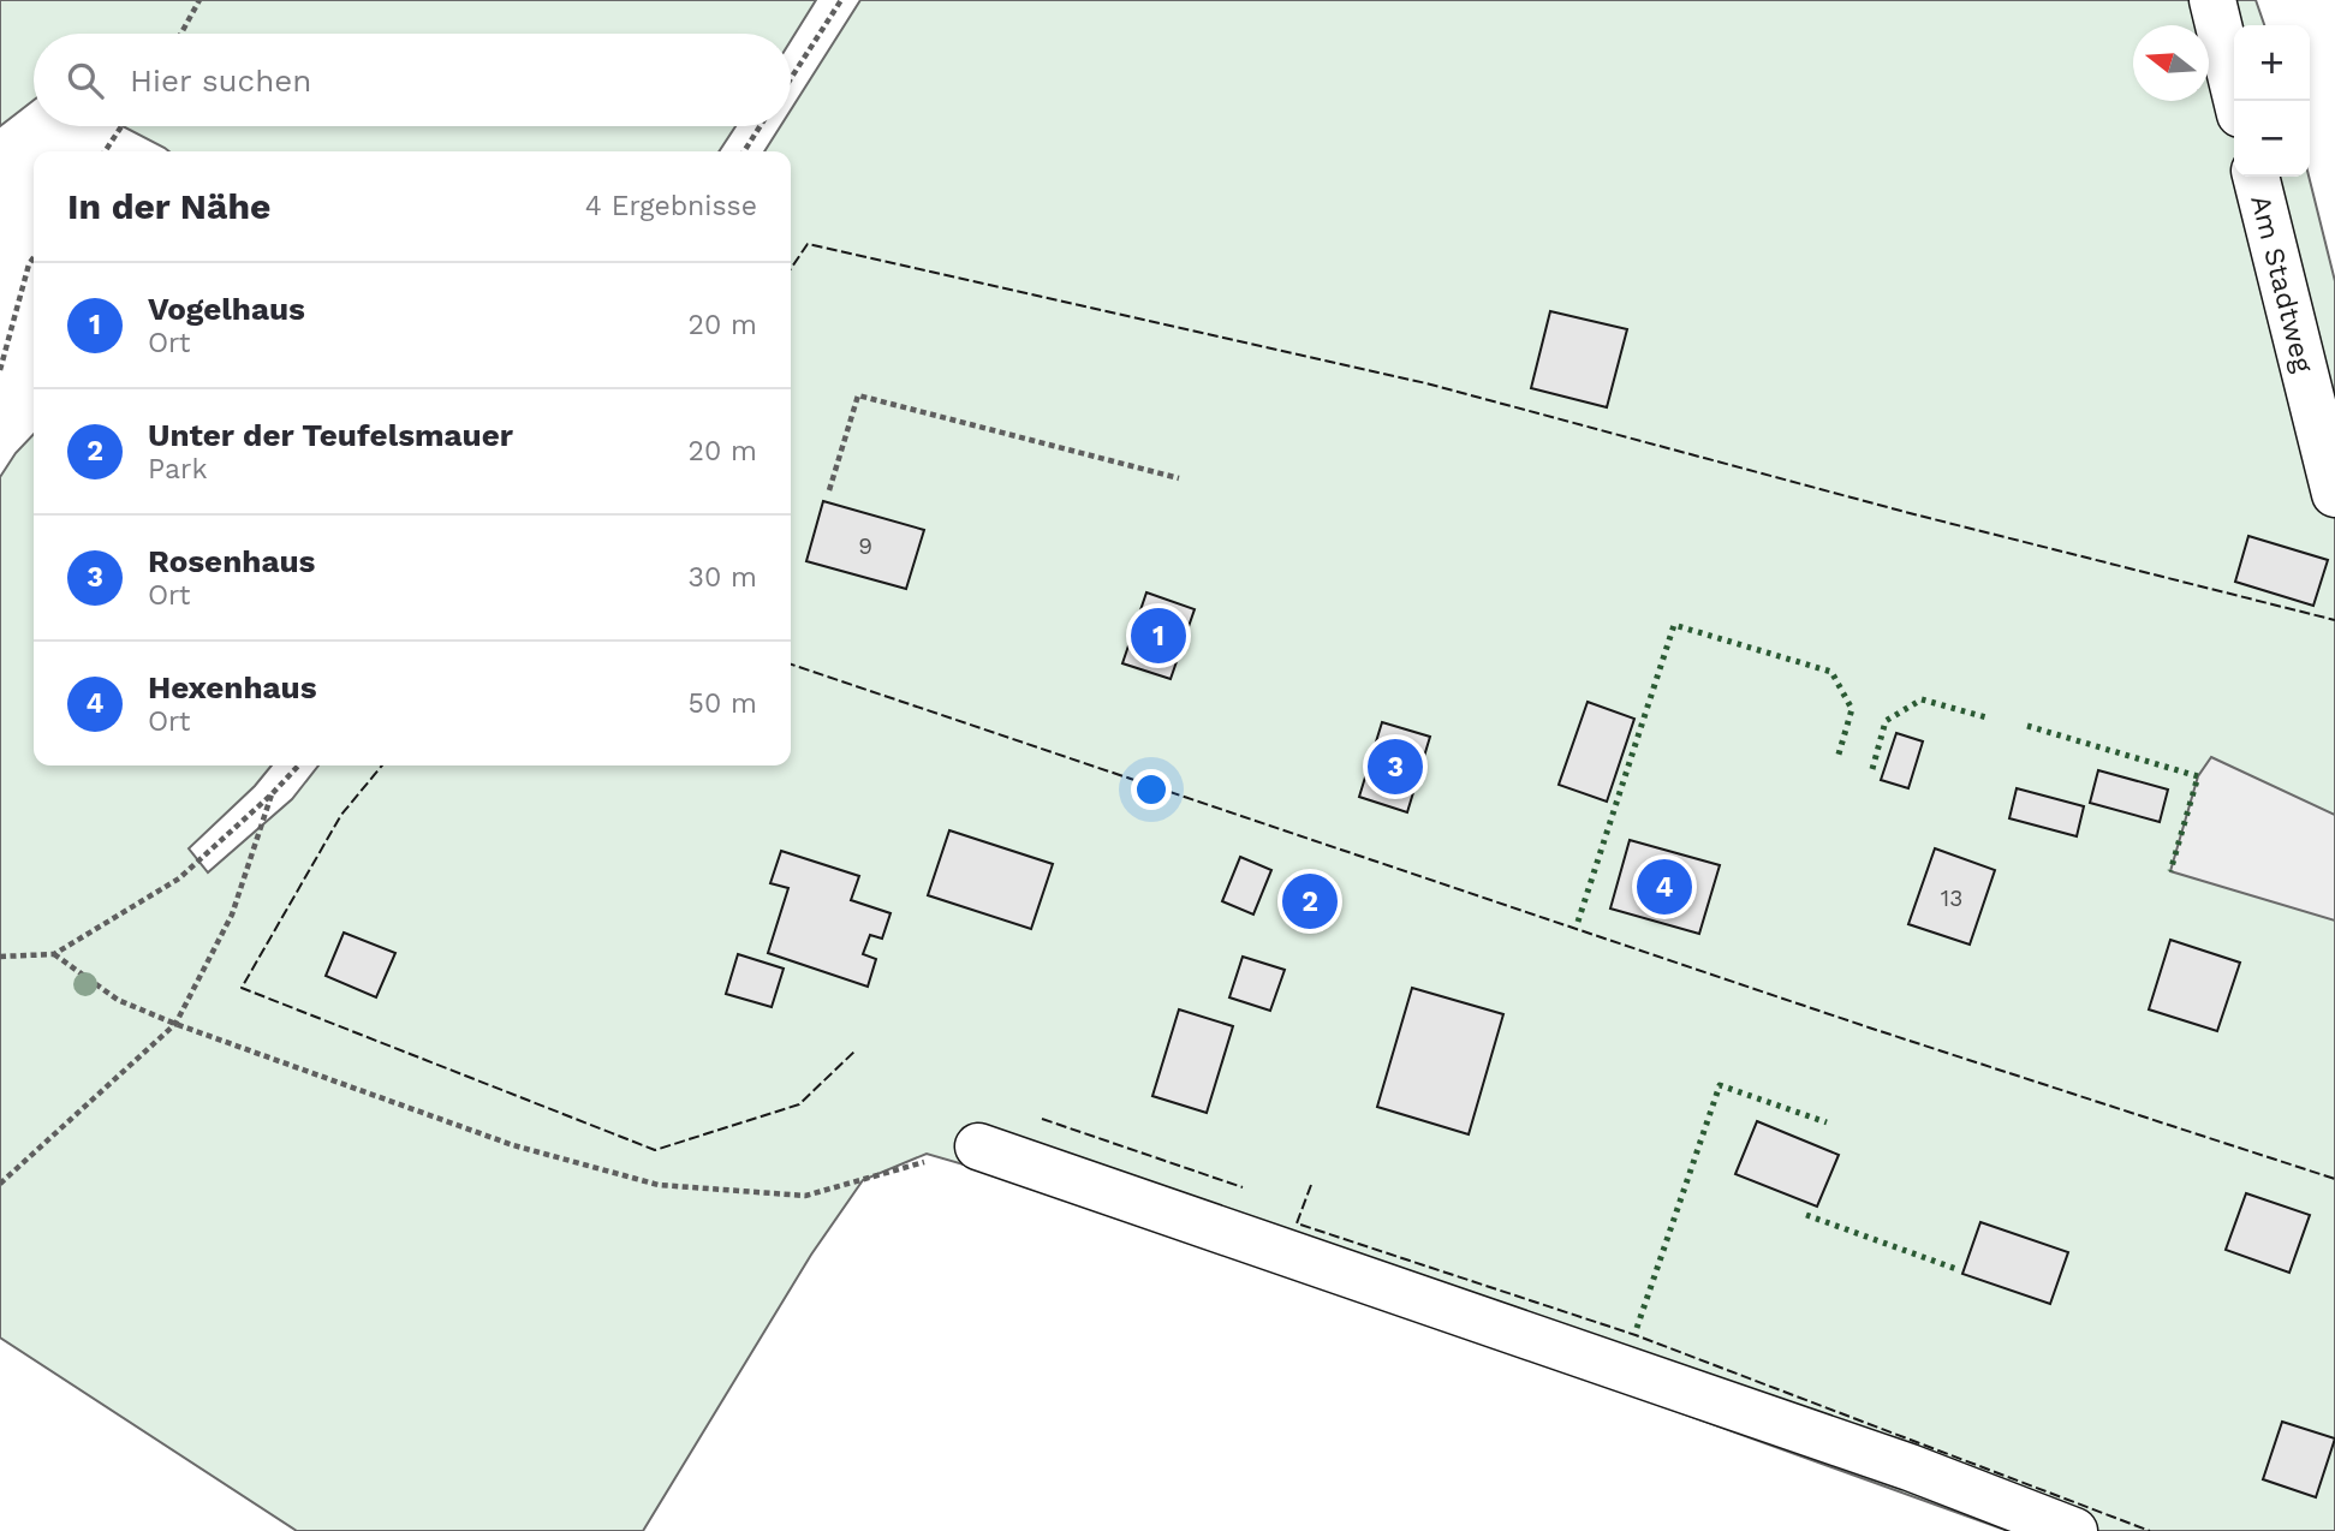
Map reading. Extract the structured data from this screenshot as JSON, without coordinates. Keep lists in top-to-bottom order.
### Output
{
  "streets": {
    "lane": ["Am Stadtweg"]
  },
  "house_numbers": ["9", "13"],
  "north": "left",
  "page": {
    "map_buttons": ["+", "−"],
    "search": "Hier suchen",
    "heading": ["In der Nähe", "4 Ergebnisse"],
    "list": [
      {
        "mark": "1",
        "name": "Vogelhaus",
        "note": "Ort",
        "value": "20 m"
      },
      {
        "mark": "2",
        "name": "Unter der Teufelsmauer",
        "note": "Park",
        "value": "20 m"
      },
      {
        "mark": "3",
        "name": "Rosenhaus",
        "note": "Ort",
        "value": "30 m"
      },
      {
        "mark": "4",
        "name": "Hexenhaus",
        "note": "Ort",
        "value": "50 m"
      }
    ],
    "pins": [
      "1",
      "3",
      "4",
      "2"
    ]
  }
}
